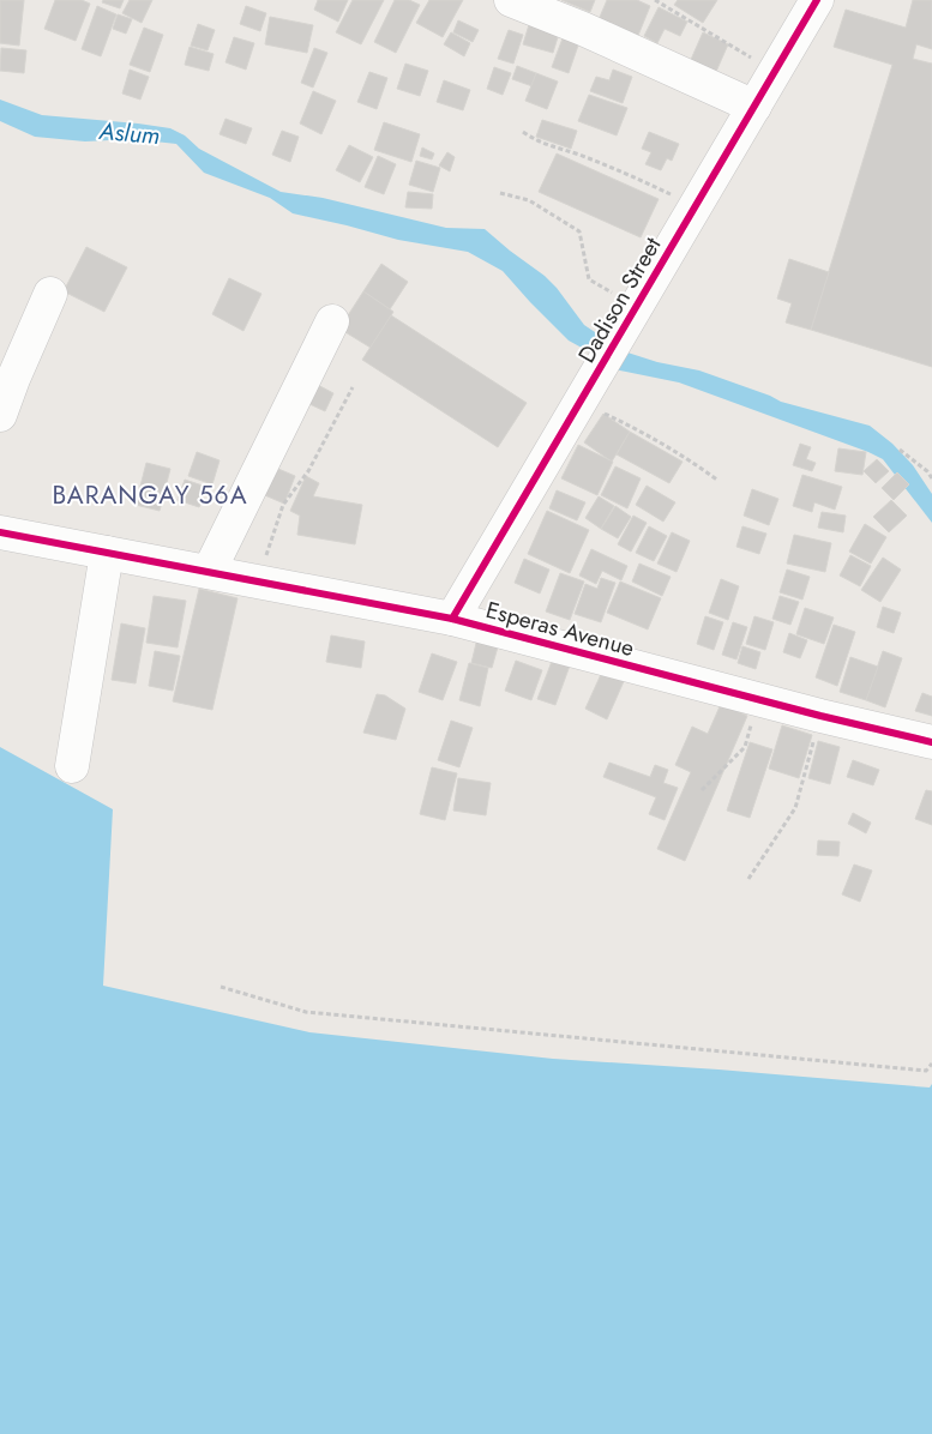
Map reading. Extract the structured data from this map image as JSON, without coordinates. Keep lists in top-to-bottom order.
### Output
{
  "streets": {
    "street": ["Dadison Street", "Esperas Avenue"]
  },
  "crossings": [
    ["Dadison Street", "Esperas Avenue"]
  ],
  "districts": ["BARANGAY 56A"],
  "water": ["Aslum"]
}
